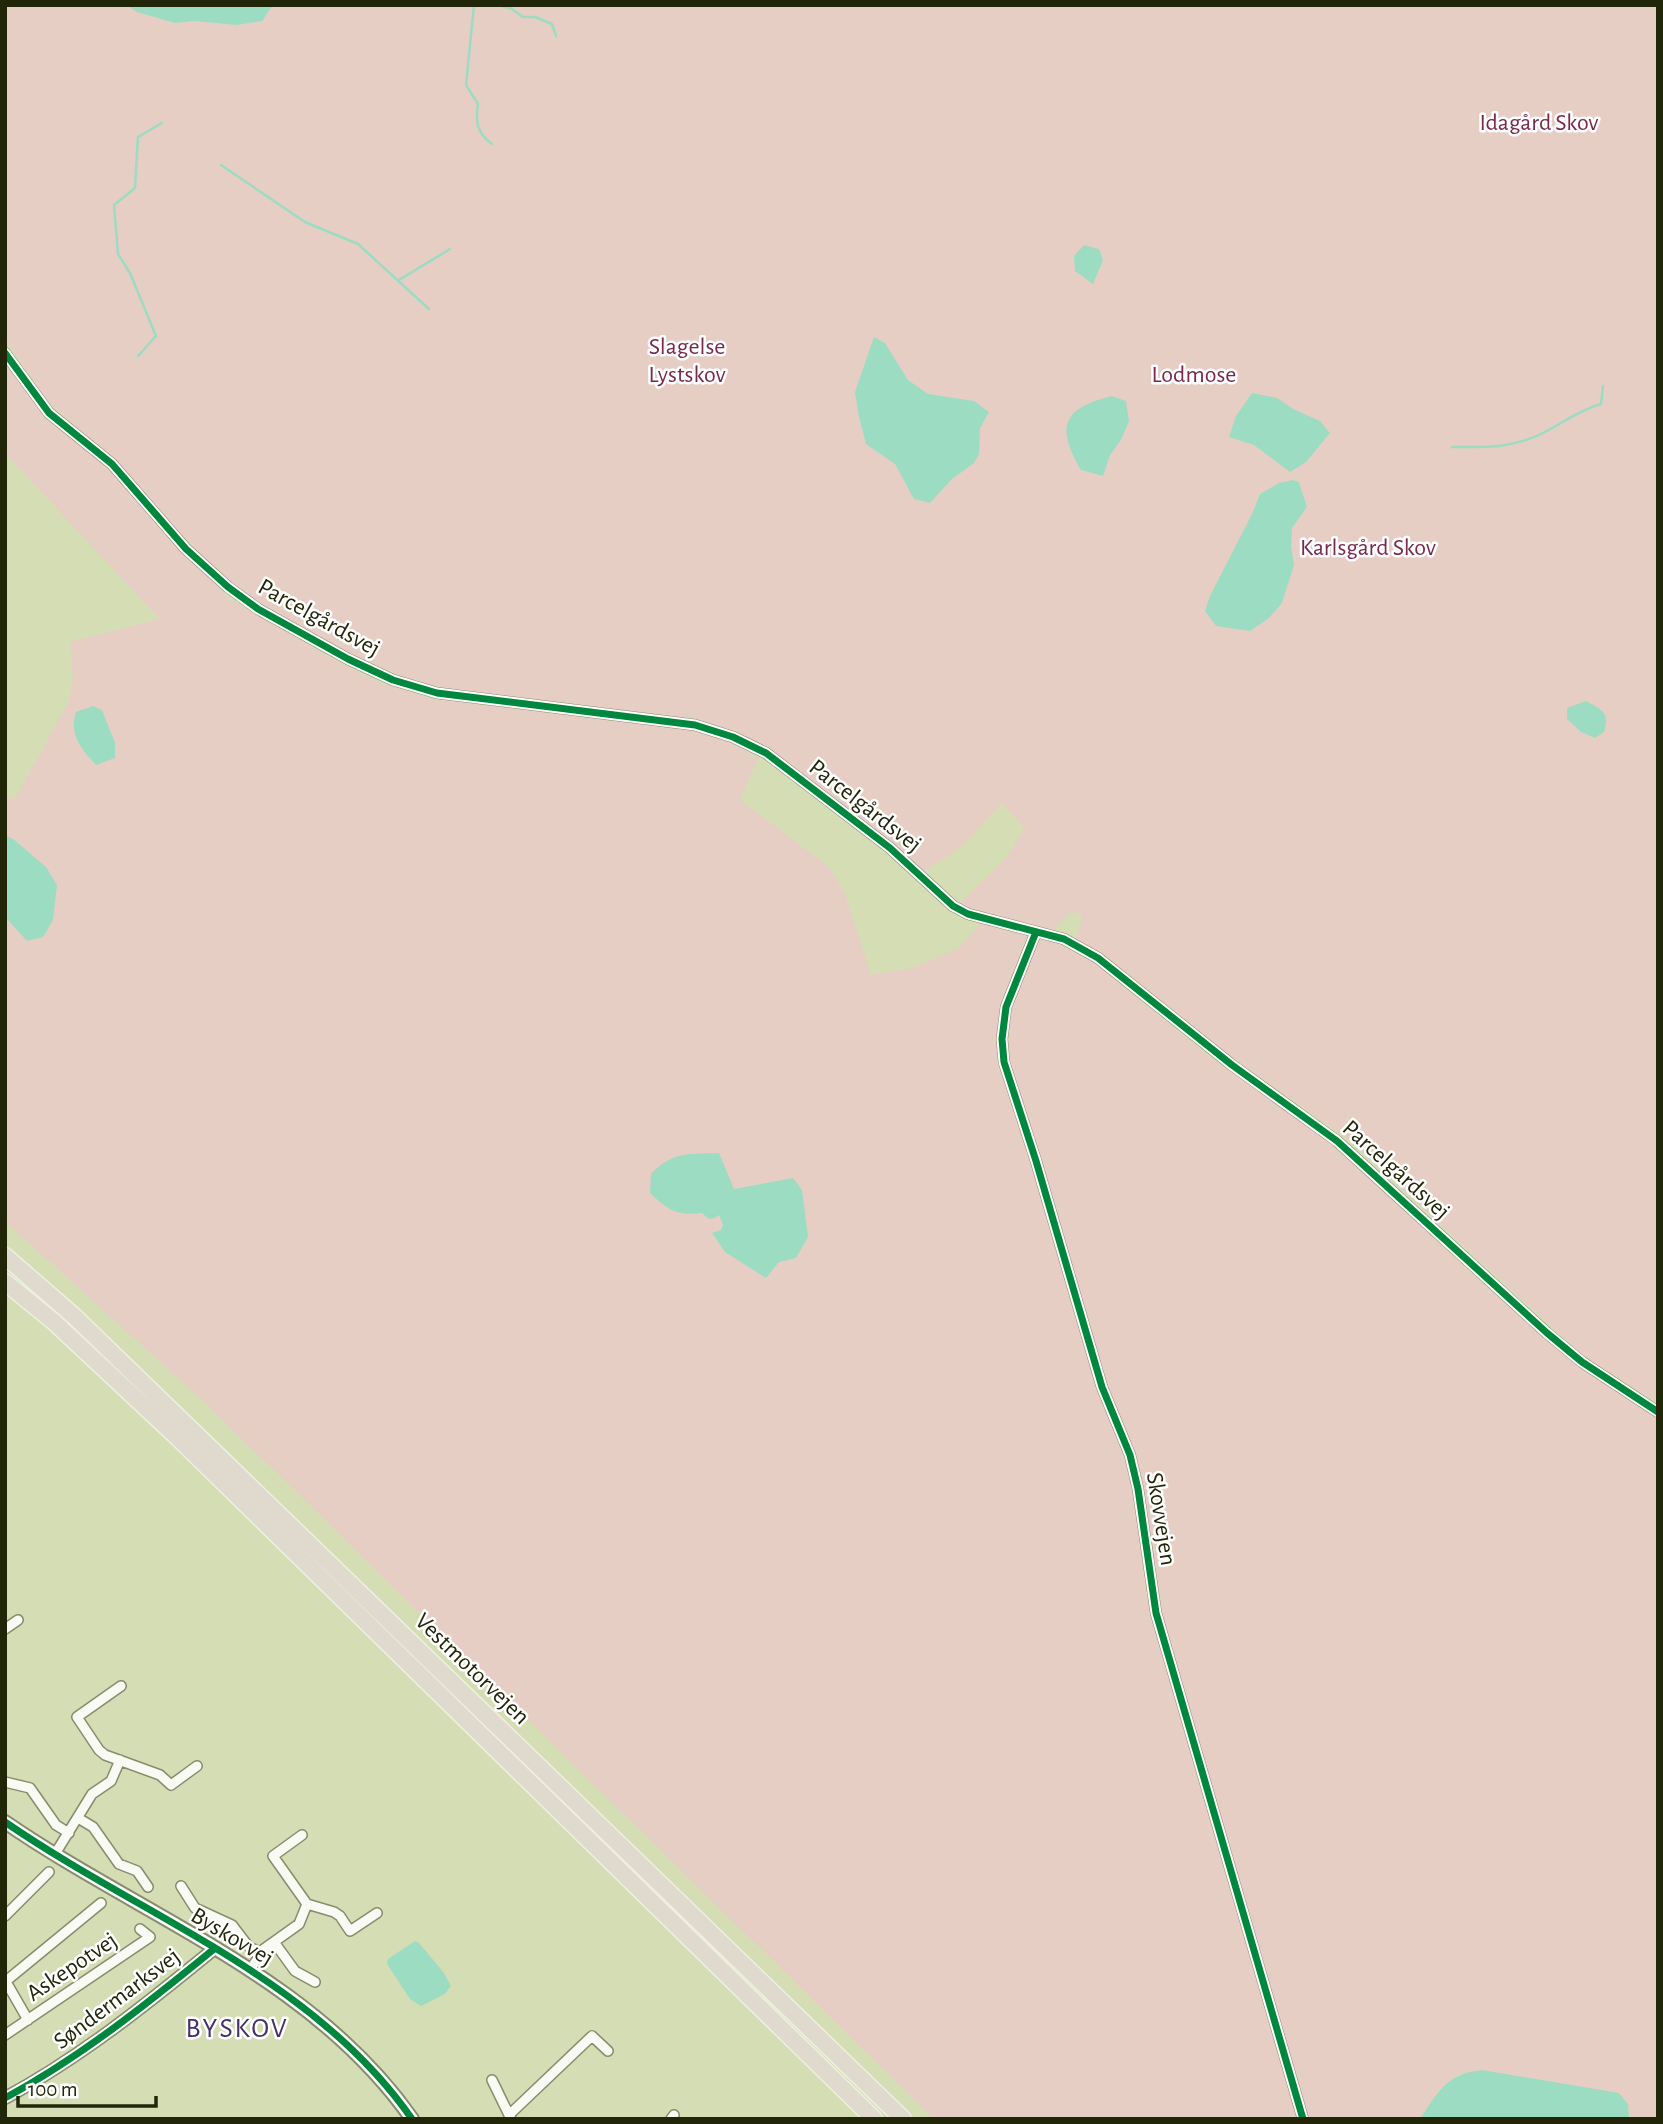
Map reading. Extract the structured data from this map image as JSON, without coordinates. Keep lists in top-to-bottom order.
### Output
{
  "streets": {
    "highway": ["Vestmotorvejen"],
    "main road": ["Byskovvej"],
    "street": [
      "Parcelgårdsvej",
      "Skovvejen",
      "Askepotvej",
      "Søndermarksvej"
    ]
  },
  "crossings": [
    ["Parcelgårdsvej", "Skovvejen"],
    ["Byskovvej", "Søndermarksvej"]
  ],
  "districts": ["BYSKOV"],
  "parks": [
    "Idagård Skov",
    "Slagelse Lystskov",
    "Lodmose",
    "Karlsgård Skov"
  ],
  "scale_bar": "100 m"
}
